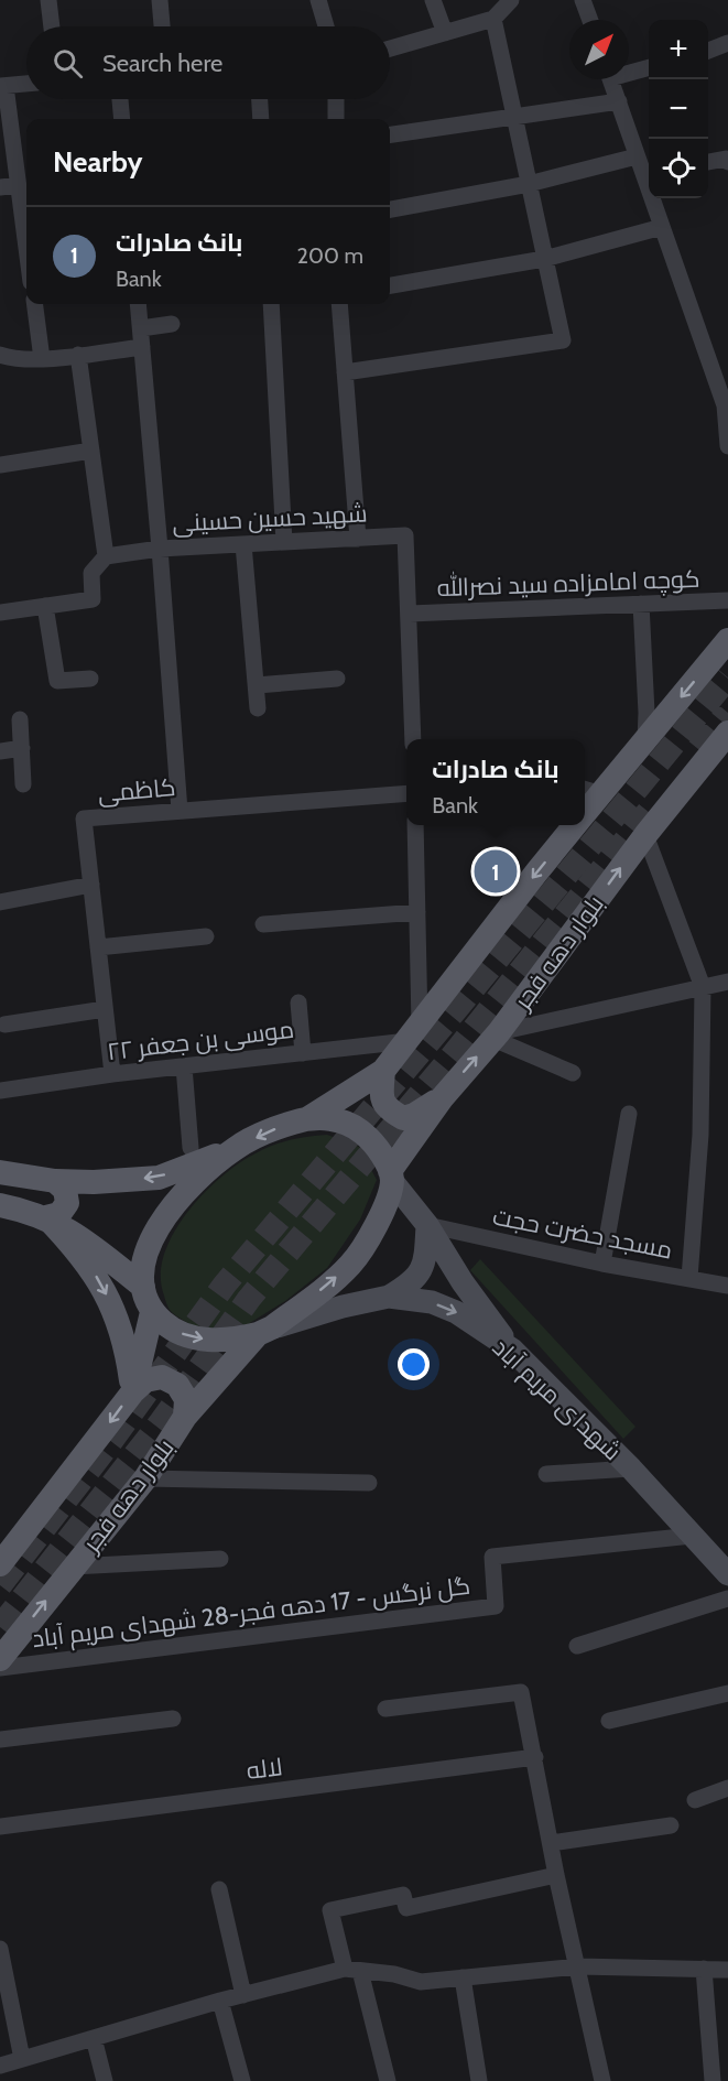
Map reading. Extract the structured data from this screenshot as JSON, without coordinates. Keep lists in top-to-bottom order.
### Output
{
  "streets": {
    "main road": ["بلوار دهه فجر", "شهدای مریم آباد"],
    "street": [
      "شهید حسین حسینی",
      "کوچه امامزاده سید نصرالله",
      "کاظمی",
      "موسی بن جعفر ۲۲",
      "مسجد حضرت حجت",
      "گل نرگس - 17 دهه فجر-28 شهدای مریم آباد",
      "لاله"
    ]
  },
  "crossings": [
    ["شهید حسین حسینی", "کوچه امامزاده سید نصرالله"],
    ["کاظمی", "موسی بن جعفر ۲۲"],
    ["بلوار دهه فجر", "شهدای مریم آباد"],
    ["شهدای مریم آباد", "گل نرگس - 17 دهه فجر-28 شهدای مریم آباد"]
  ],
  "north": "top right",
  "page": {
    "map_buttons": ["+", "−"],
    "search": "Search here",
    "heading": "Nearby",
    "list": [
      {
        "mark": "1",
        "name": "بانک صادرات",
        "note": "Bank",
        "value": "200 m"
      }
    ],
    "popup": ["بانک صادرات", "Bank"],
    "pins": "1"
  }
}
